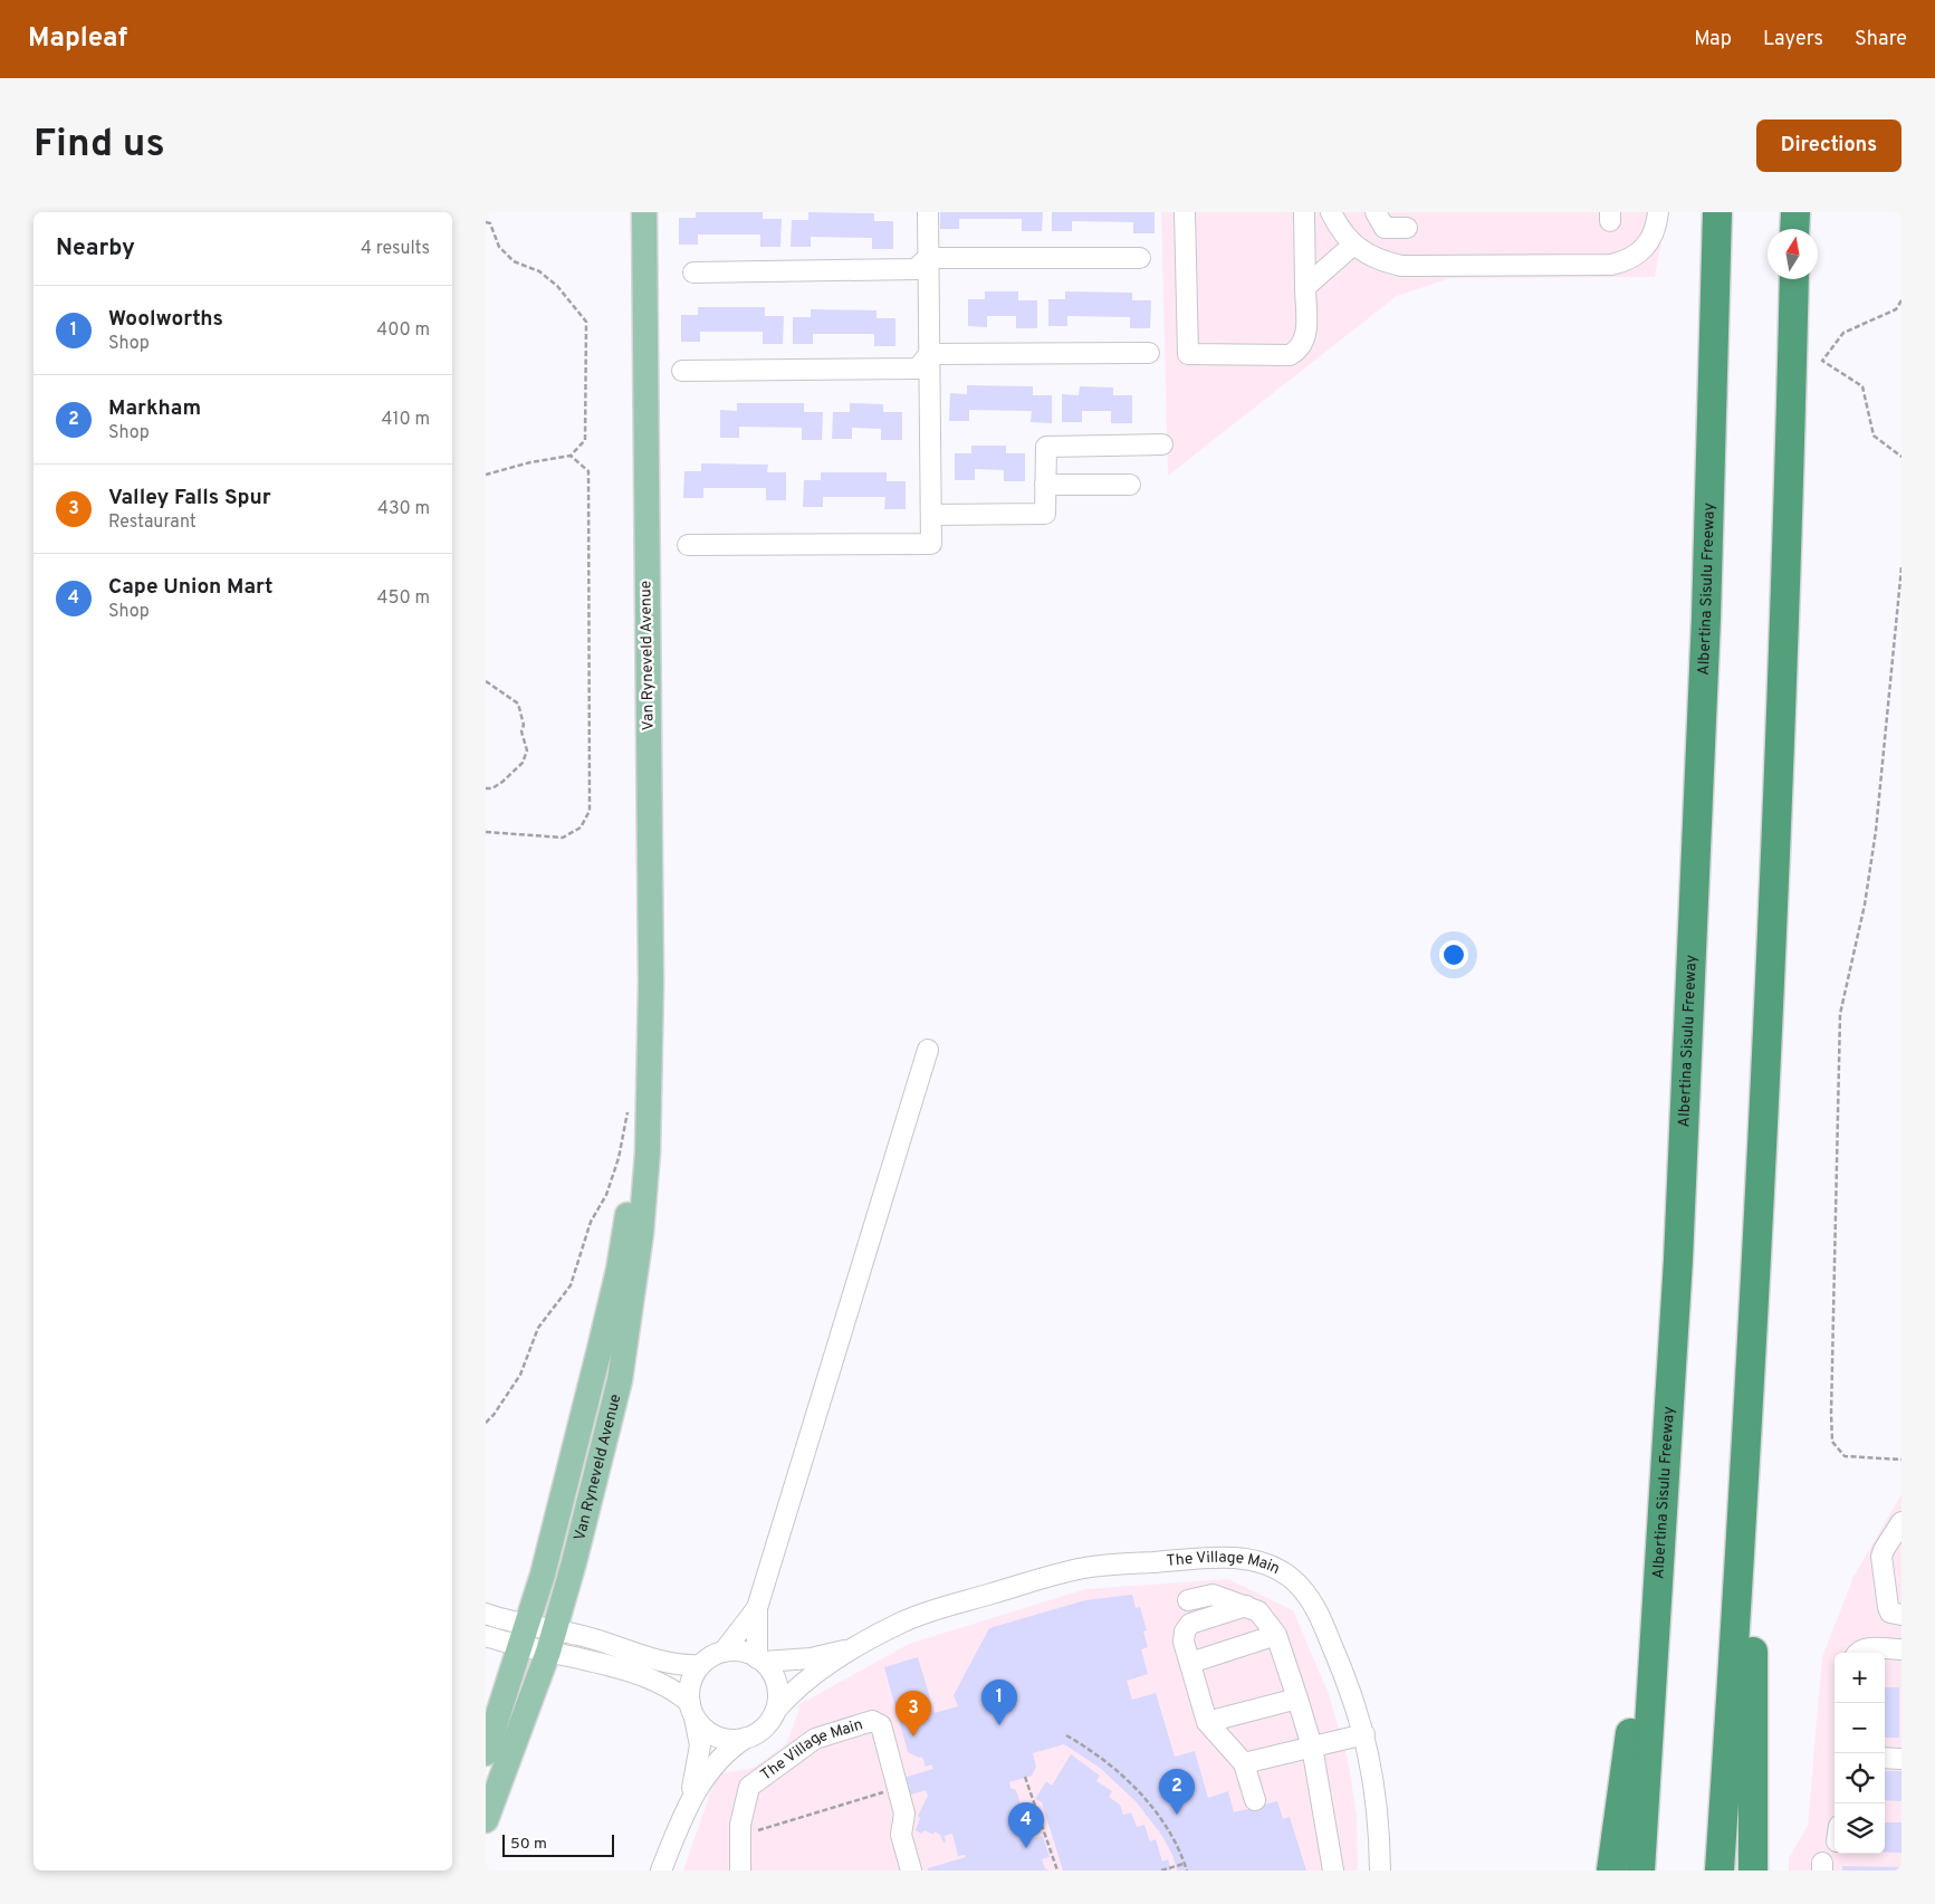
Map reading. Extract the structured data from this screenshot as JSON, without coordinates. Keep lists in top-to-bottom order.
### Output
{
  "streets": {
    "highway": ["Albertina Sisulu Freeway"],
    "main road": ["Van Ryneveld Avenue"],
    "street": ["The Village Main"]
  },
  "scale_bar": "50 m",
  "north": "top",
  "page": {
    "header": "Mapleaf",
    "nav": ["Map", "Layers", "Share"],
    "buttons": "Directions",
    "title": "Find us",
    "heading": ["Nearby", "4 results"],
    "list": [
      {
        "mark": "1",
        "name": "Woolworths",
        "note": "Shop",
        "value": "400 m"
      },
      {
        "mark": "2",
        "name": "Markham",
        "note": "Shop",
        "value": "410 m"
      },
      {
        "mark": "3",
        "name": "Valley Falls Spur",
        "note": "Restaurant",
        "value": "430 m"
      },
      {
        "mark": "4",
        "name": "Cape Union Mart",
        "note": "Shop",
        "value": "450 m"
      }
    ],
    "map_buttons": ["+", "−"],
    "pins": [
      "1",
      "3",
      "2",
      "4"
    ],
    "scale": "50 m"
  }
}
